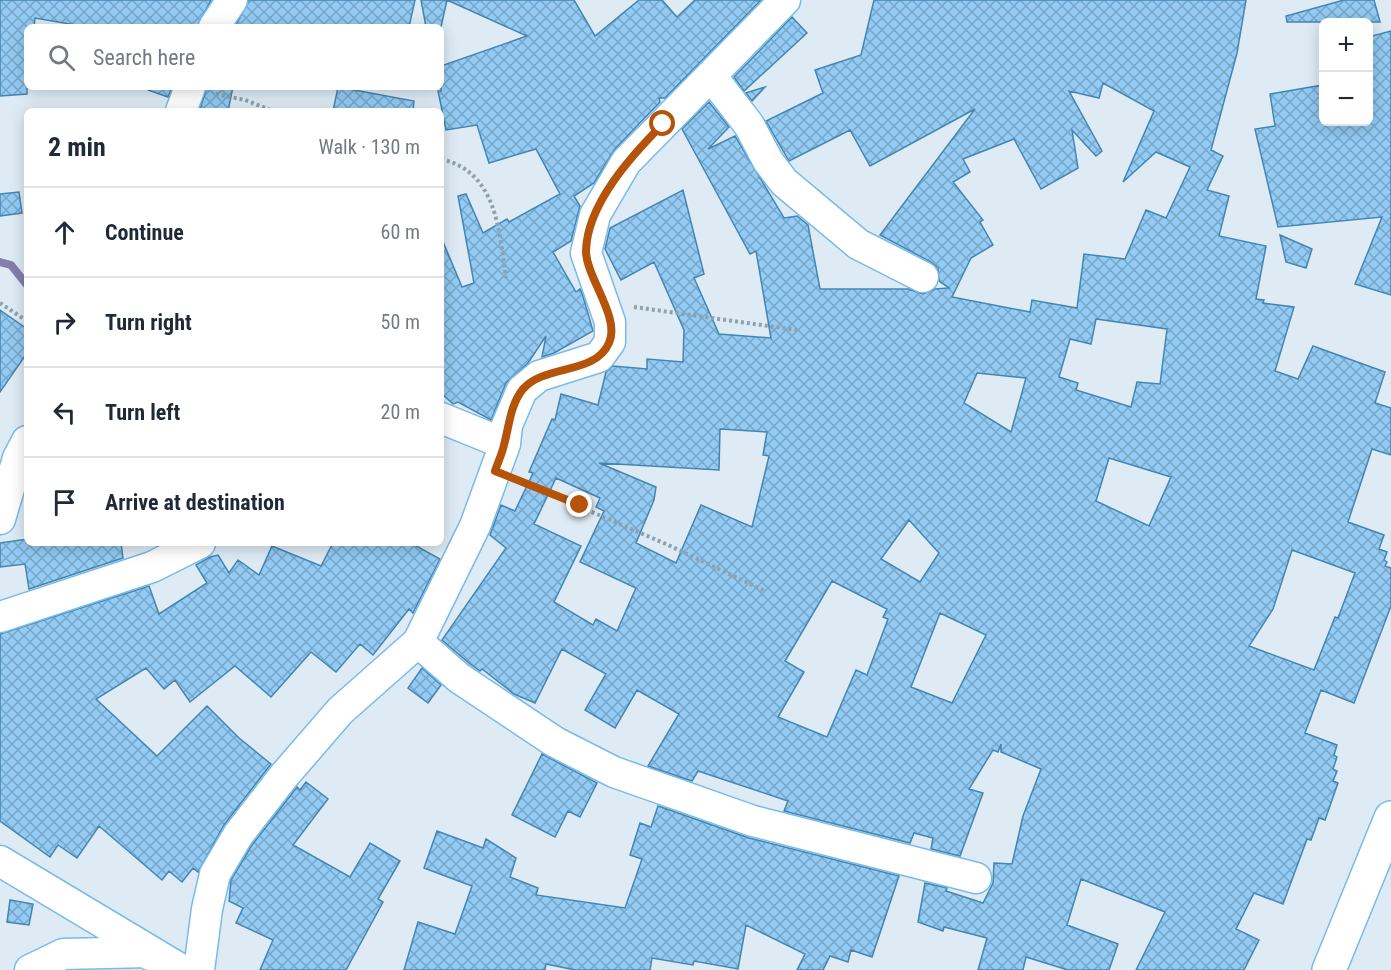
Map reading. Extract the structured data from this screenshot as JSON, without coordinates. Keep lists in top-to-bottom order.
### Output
{
  "page": {
    "map_buttons": ["+", "−"],
    "search": "Search here",
    "heading": ["2 min", "Walk · 130 m"],
    "list": [
      ["Continue", "60 m"],
      ["Turn right", "50 m"],
      ["Turn left", "20 m"],
      "Arrive at destination"
    ]
  }
}
